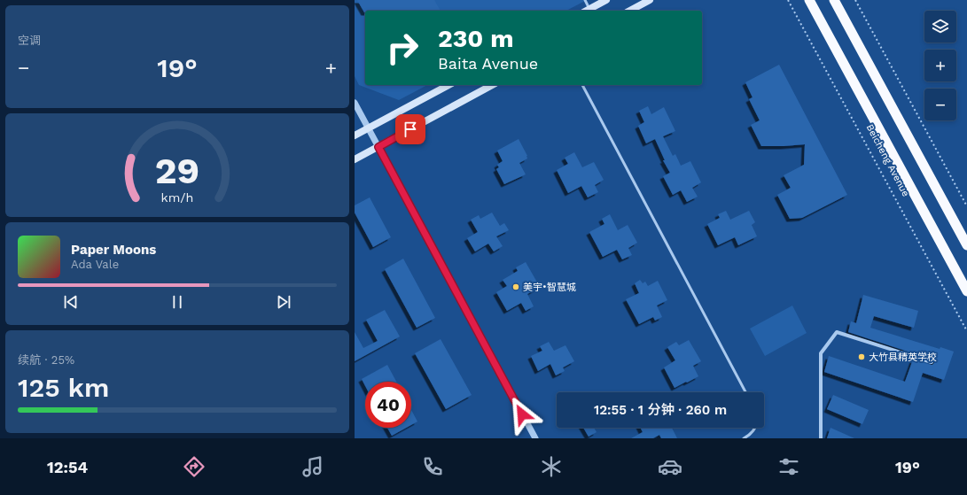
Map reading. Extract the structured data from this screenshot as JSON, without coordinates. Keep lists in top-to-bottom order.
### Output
{
  "streets": {
    "highway": ["Beicheng Avenue"]
  },
  "places": ["美宇•智慧城", "大竹县精英学校"],
  "page": {
    "tile": [
      "空调",
      ["续航 · 25%", "125 km"]
    ],
    "map_buttons": ["+", "−"],
    "turn": ["230 m", "Baita Avenue"],
    "heat": ["−", "19°", "+"],
    "song": ["Paper Moons", "Ada Vale"],
    "limit": "40",
    "trip": "12:55 · 1 分钟 · 260 m",
    "tabs": ["12:54", "19°"],
    "gauge": ["29", "km/h"]
  }
}
